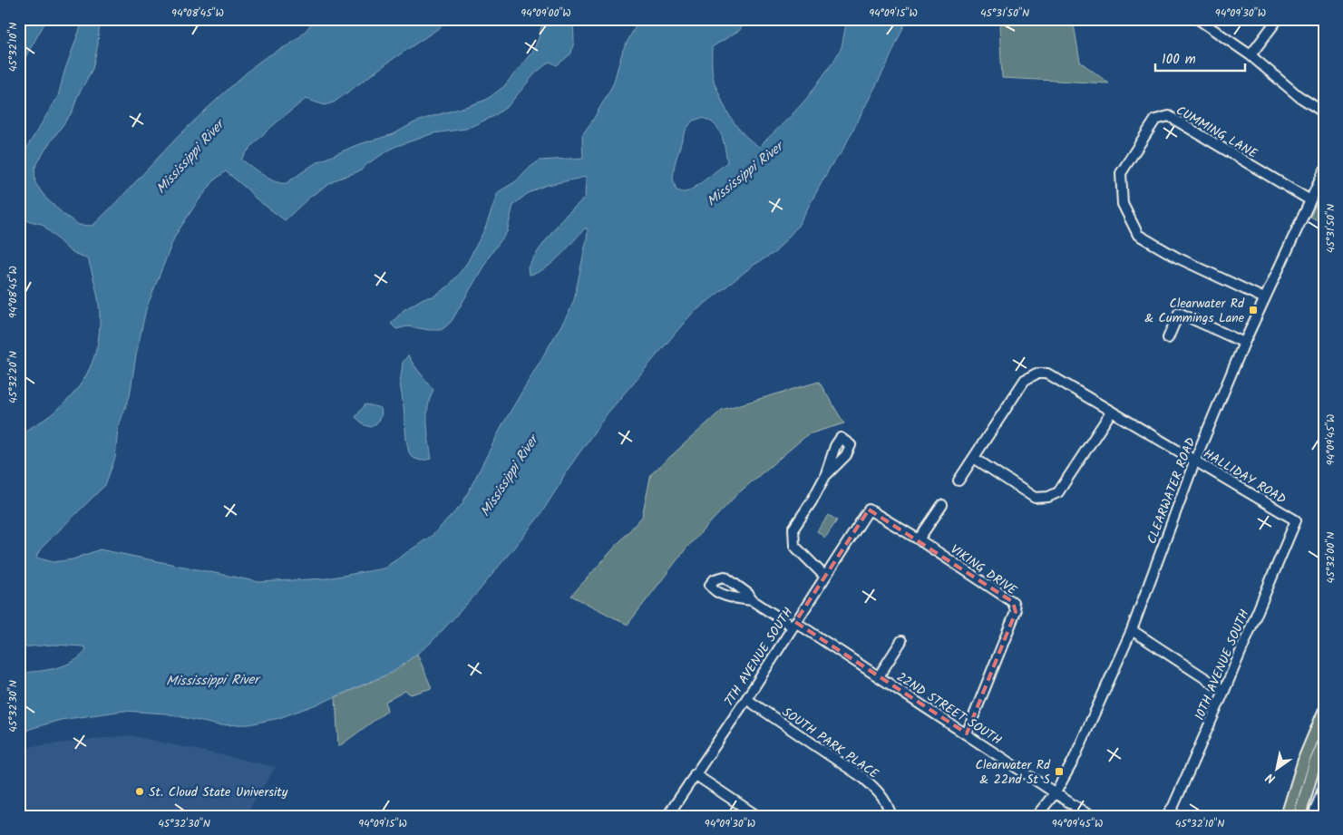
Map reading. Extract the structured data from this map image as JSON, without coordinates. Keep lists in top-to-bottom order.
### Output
{
  "streets": {
    "street": [
      "CUMMING LANE",
      "HALLIDAY ROAD",
      "CLEARWATER ROAD",
      "VIKING DRIVE",
      "7TH AVENUE SOUTH",
      "10TH AVENUE SOUTH",
      "22ND STREET SOUTH",
      "SOUTH PARK PLACE"
    ]
  },
  "crossings": [
    ["CUMMING LANE", "CLEARWATER ROAD"],
    ["HALLIDAY ROAD", "CLEARWATER ROAD"],
    ["HALLIDAY ROAD", "10TH AVENUE SOUTH"],
    ["CLEARWATER ROAD", "22ND STREET SOUTH"],
    ["VIKING DRIVE", "7TH AVENUE SOUTH"],
    ["VIKING DRIVE", "22ND STREET SOUTH"],
    ["7TH AVENUE SOUTH", "22ND STREET SOUTH"],
    ["7TH AVENUE SOUTH", "SOUTH PARK PLACE"]
  ],
  "water": ["Mississippi River"],
  "places": {
    "transit": ["Clearwater Rd & Cummings Lane", "Clearwater Rd & 22nd St S"],
    "other": ["St. Cloud State University"]
  },
  "scale_bar": "100 m",
  "north": "bottom left",
  "coordinates": [
    "94°08'45\"W",
    "94°09'00\"W",
    "94°09'15\"W",
    "45°31'50\"N",
    "94°09'30\"W",
    "45°32'10\"N",
    "45°32'20\"N",
    "94°09'45\"W",
    "45°32'00\"N",
    "45°32'30\"N"
  ]
}
